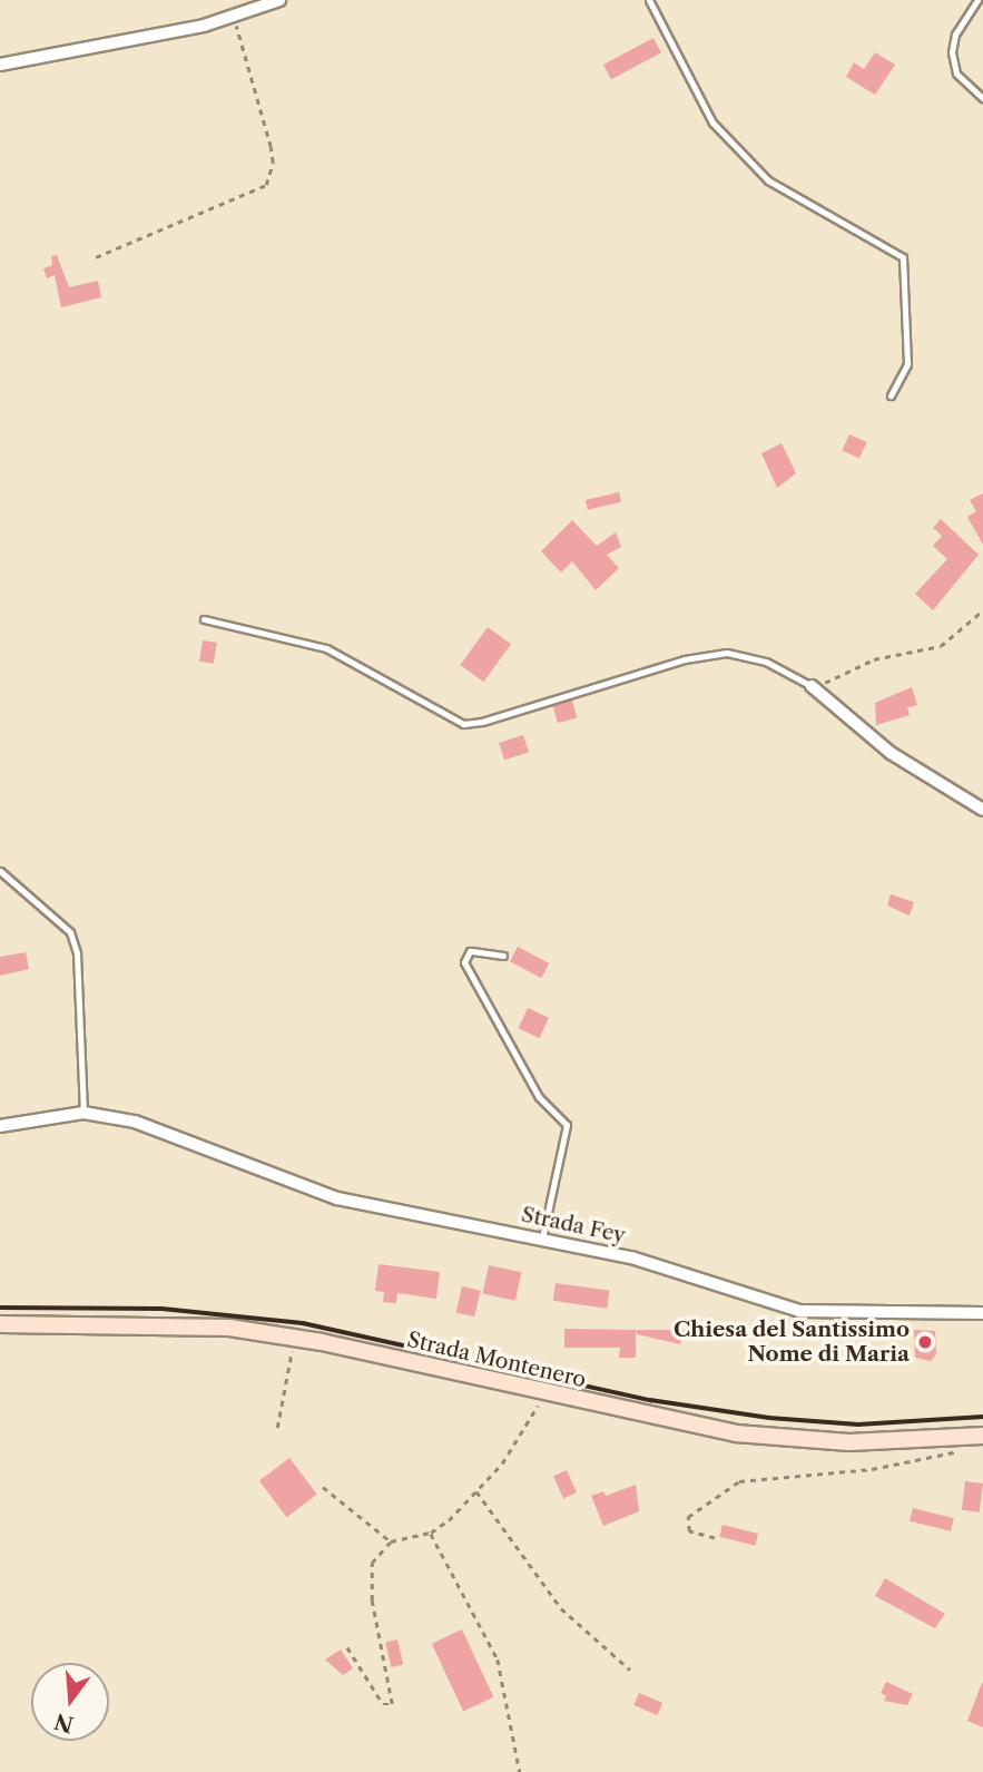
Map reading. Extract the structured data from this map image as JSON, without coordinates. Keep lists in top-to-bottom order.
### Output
{
  "streets": {
    "main road": ["Strada Montenero"],
    "street": ["Strada Fey"]
  },
  "places": ["Chiesa del Santissimo Nome di Maria"],
  "north": "bottom"
}
